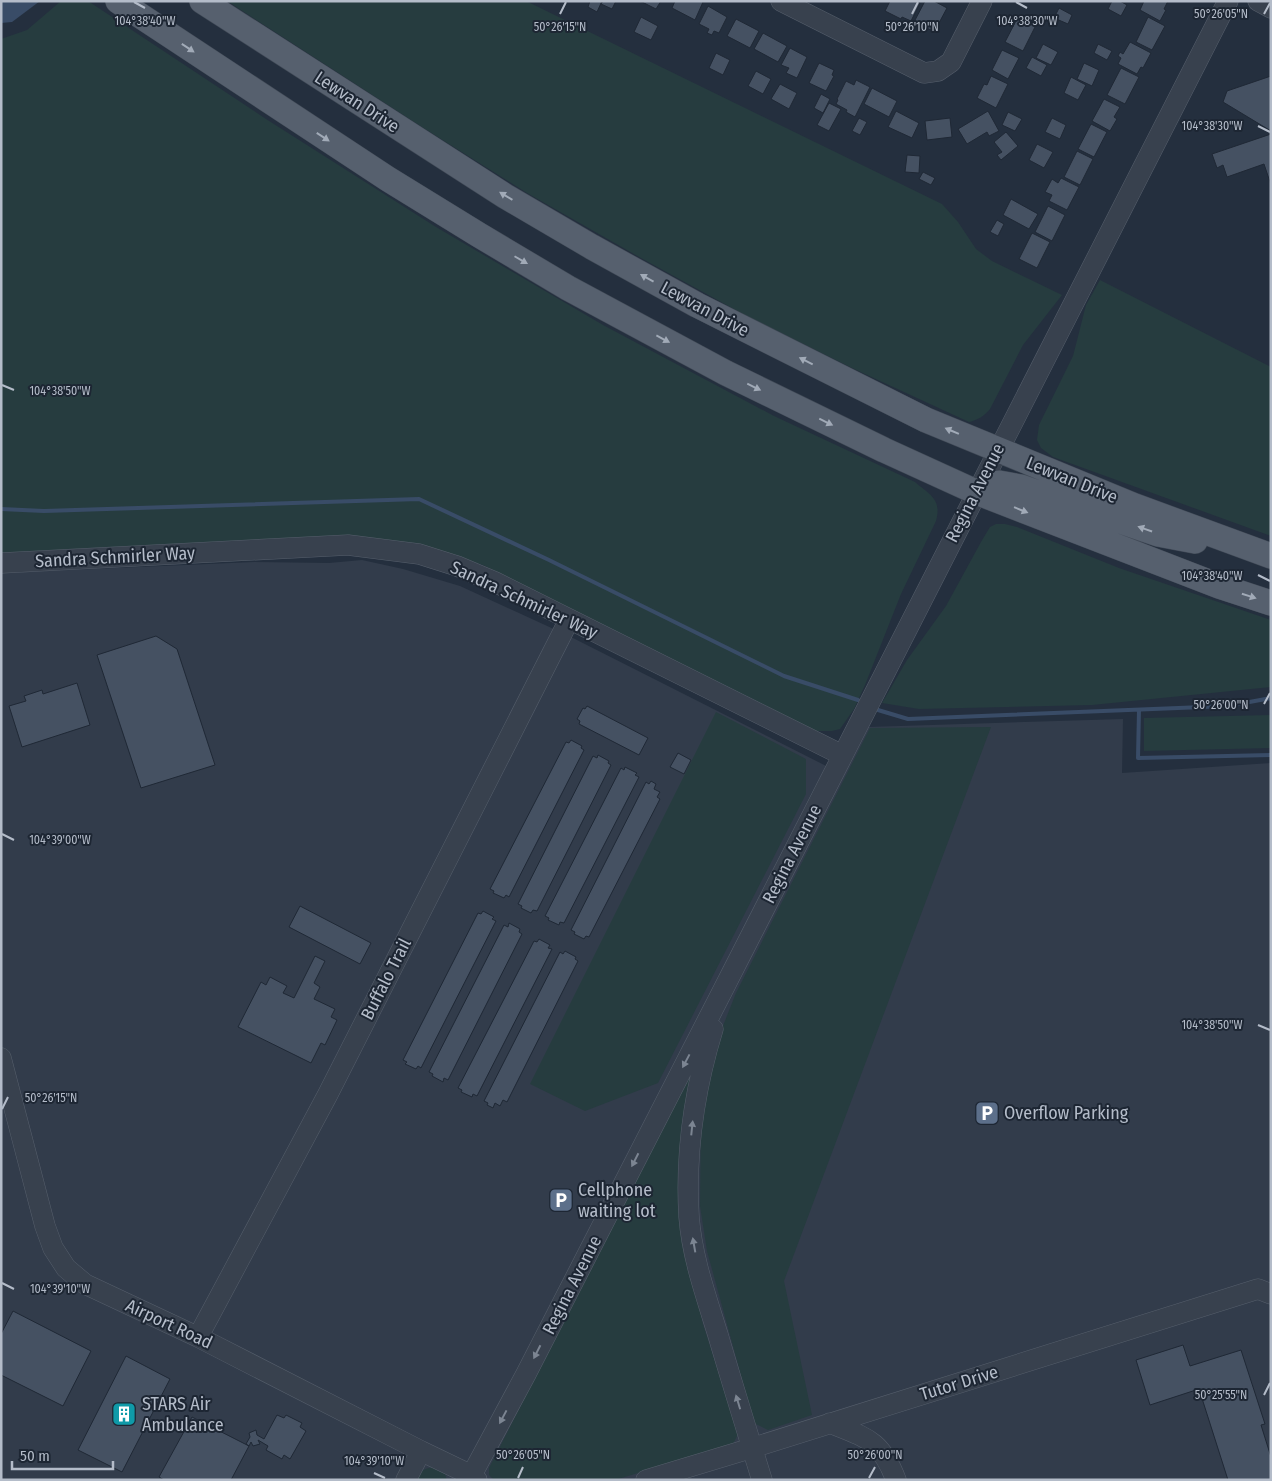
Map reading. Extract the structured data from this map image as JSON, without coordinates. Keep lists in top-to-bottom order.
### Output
{
  "streets": {
    "main road": ["Lewvan Drive"],
    "street": [
      "Regina Avenue",
      "Sandra Schmirler Way",
      "Buffalo Trail",
      "Airport Road",
      "Tutor Drive"
    ]
  },
  "crossings": [
    ["Lewvan Drive", "Regina Avenue"],
    ["Regina Avenue", "Sandra Schmirler Way"],
    ["Regina Avenue", "Airport Road"],
    ["Regina Avenue", "Tutor Drive"],
    ["Sandra Schmirler Way", "Buffalo Trail"],
    ["Buffalo Trail", "Airport Road"]
  ],
  "places": {
    "parking": ["Overflow Parking", "Cellphone waiting lot"],
    "building": ["STARS Air Ambulance"]
  },
  "scale_bar": "50 m",
  "coordinates": [
    "50°26'05\"N",
    "104°38'40\"W",
    "104°38'30\"W",
    "50°26'15\"N",
    "50°26'10\"N",
    "104°38'50\"W",
    "50°26'00\"N",
    "104°39'00\"W",
    "104°39'10\"W",
    "50°25'55\"N"
  ]
}
